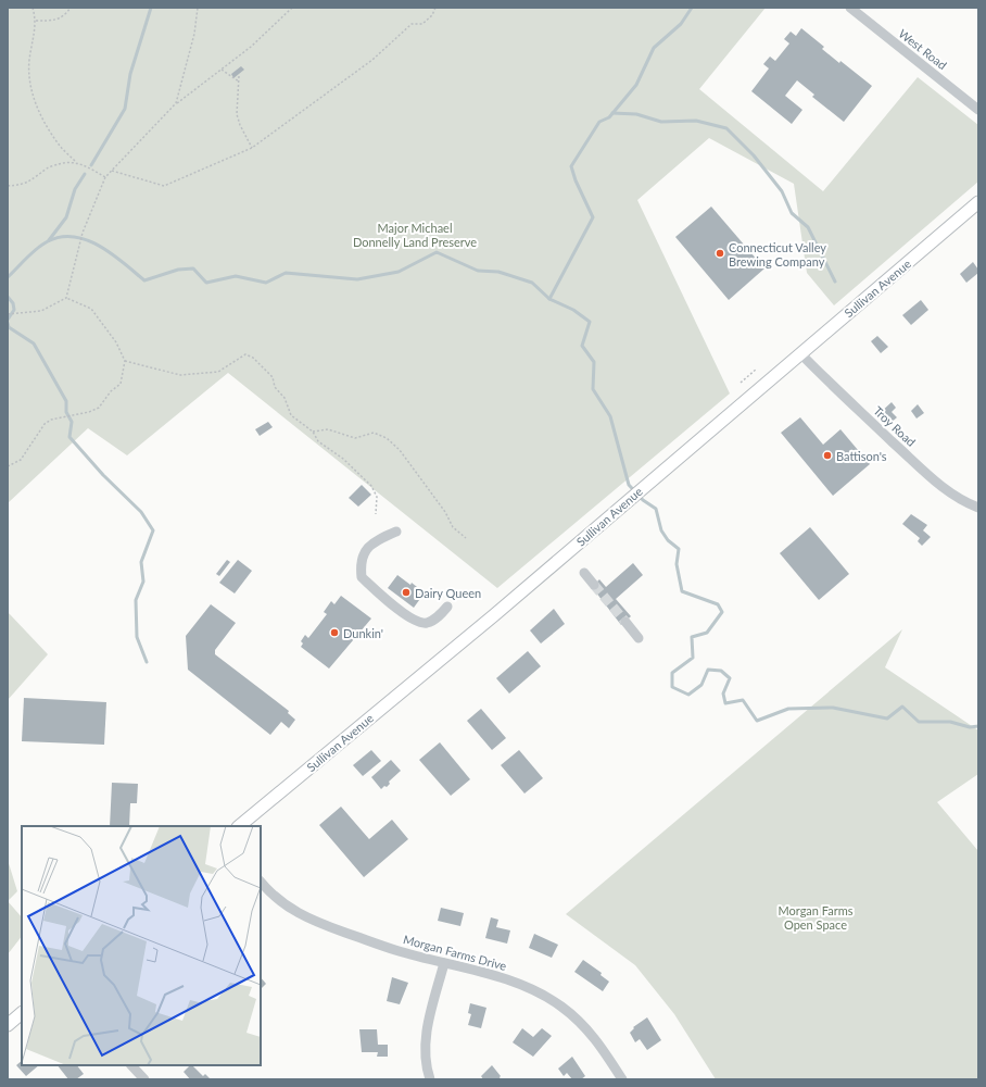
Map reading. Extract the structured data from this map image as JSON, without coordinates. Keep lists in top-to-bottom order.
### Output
{
  "streets": {
    "main road": ["Sullivan Avenue"],
    "street": ["West Road", "Troy Road", "Morgan Farms Drive"]
  },
  "crossings": [
    ["Sullivan Avenue", "Troy Road"]
  ],
  "parks": ["Major Michael Donnelly Land Preserve", "Morgan Farms Open Space"],
  "places": [
    "Connecticut Valley Brewing Company",
    "Battison's",
    "Dairy Queen",
    "Dunkin'"
  ]
}
